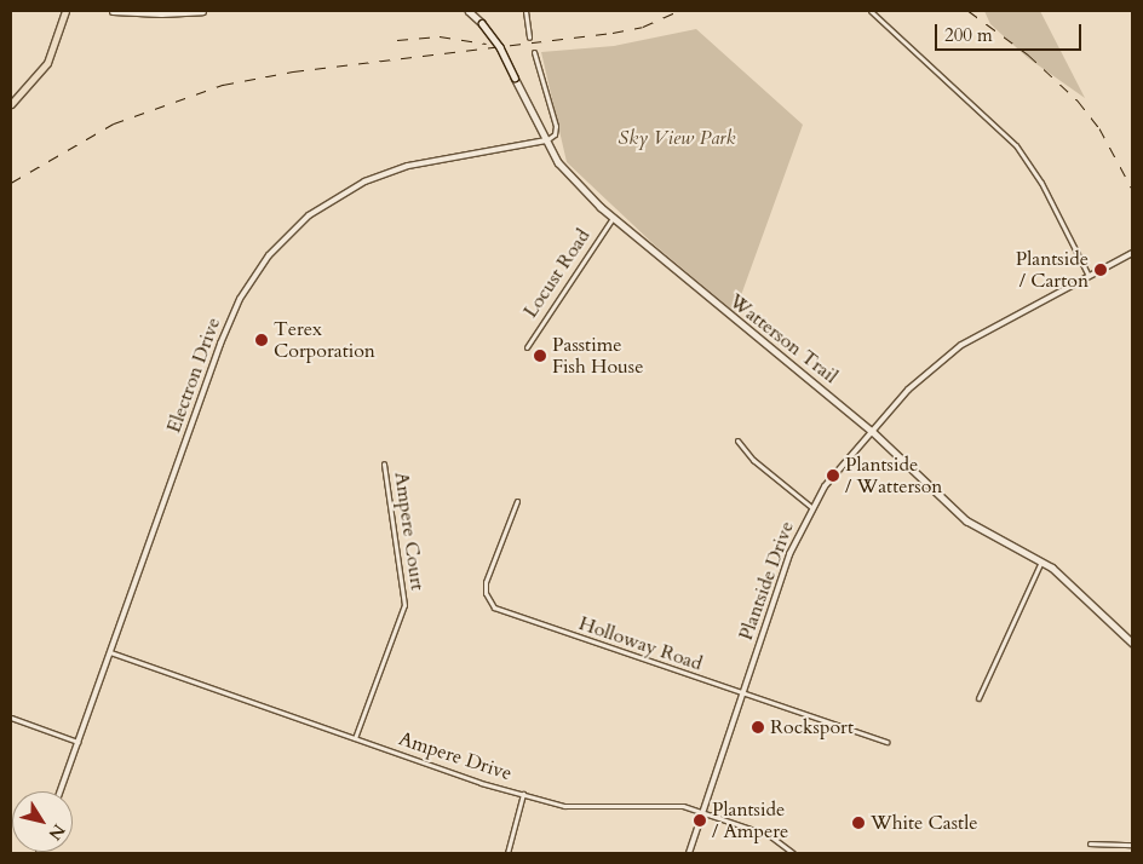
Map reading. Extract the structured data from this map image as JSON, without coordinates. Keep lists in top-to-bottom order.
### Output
{
  "streets": {
    "main road": ["Watterson Trail"],
    "street": [
      "Locust Road",
      "Electron Drive",
      "Ampere Court",
      "Plantside Drive",
      "Holloway Road",
      "Ampere Drive"
    ]
  },
  "crossings": [
    ["Locust Road", "Watterson Trail"],
    ["Watterson Trail", "Electron Drive"],
    ["Watterson Trail", "Plantside Drive"],
    ["Electron Drive", "Ampere Drive"],
    ["Ampere Court", "Ampere Drive"],
    ["Plantside Drive", "Holloway Road"],
    ["Plantside Drive", "Ampere Drive"]
  ],
  "parks": ["Sky View Park"],
  "places": [
    "Plantside / Carton",
    "Terex Corporation",
    "Passtime Fish House",
    "Plantside / Watterson",
    "Rocksport",
    "Plantside / Ampere",
    "White Castle"
  ],
  "scale_bar": "200 m",
  "north": "bottom right"
}
